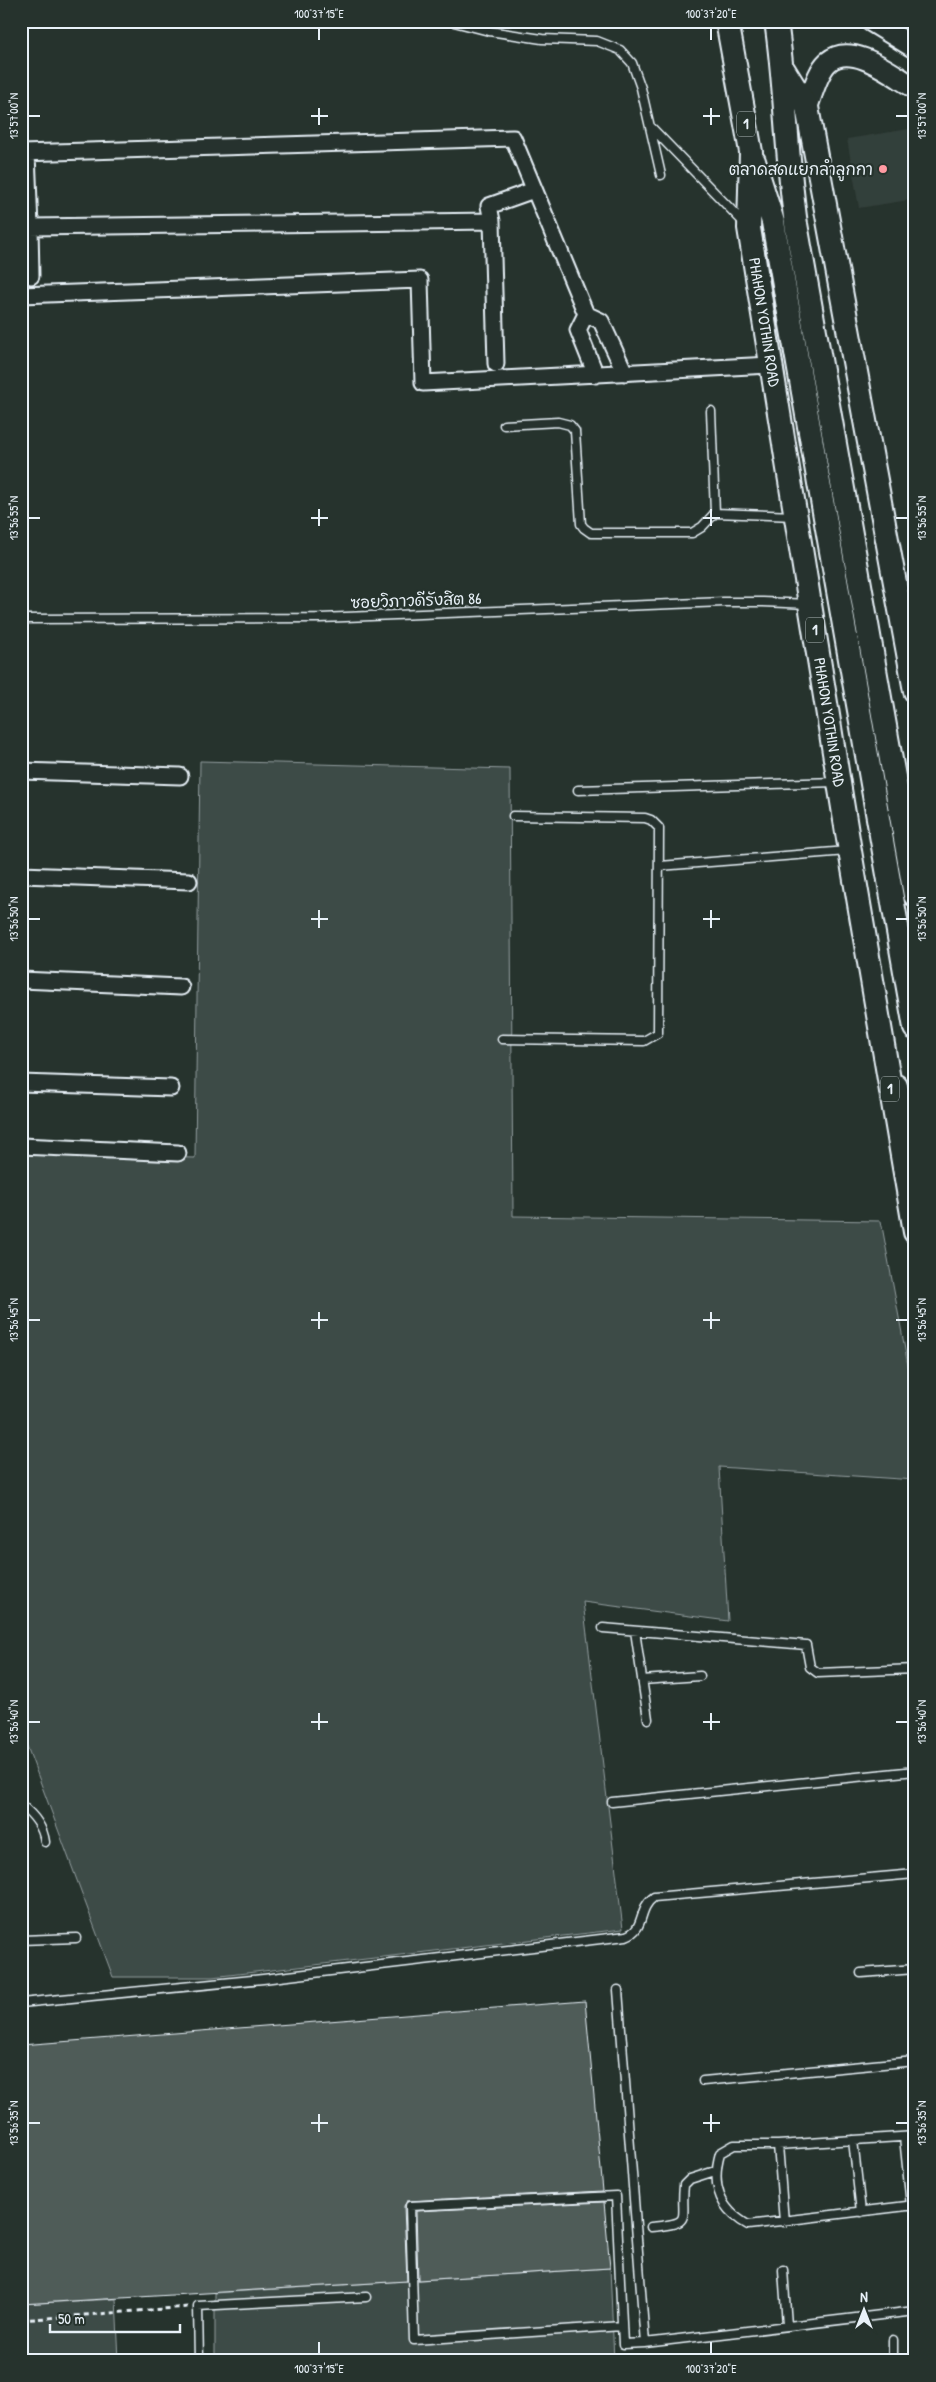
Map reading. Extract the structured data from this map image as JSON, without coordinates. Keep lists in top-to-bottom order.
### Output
{
  "streets": {
    "main road": ["1", "PHAHON YOTHIN ROAD"],
    "lane": ["ซอยวิภาวดีรังสิต 86"]
  },
  "crossings": [
    ["PHAHON YOTHIN ROAD", "ซอยวิภาวดีรังสิต 86"]
  ],
  "places": ["ตลาดสดแยกลำลูกกา"],
  "scale_bar": "50 m",
  "north": "top",
  "coordinates": [
    "100°37'15\"E",
    "100°37'20\"E",
    "13°57'00\"N",
    "13°56'55\"N",
    "13°56'50\"N",
    "13°56'45\"N",
    "13°56'40\"N",
    "13°56'35\"N"
  ]
}
